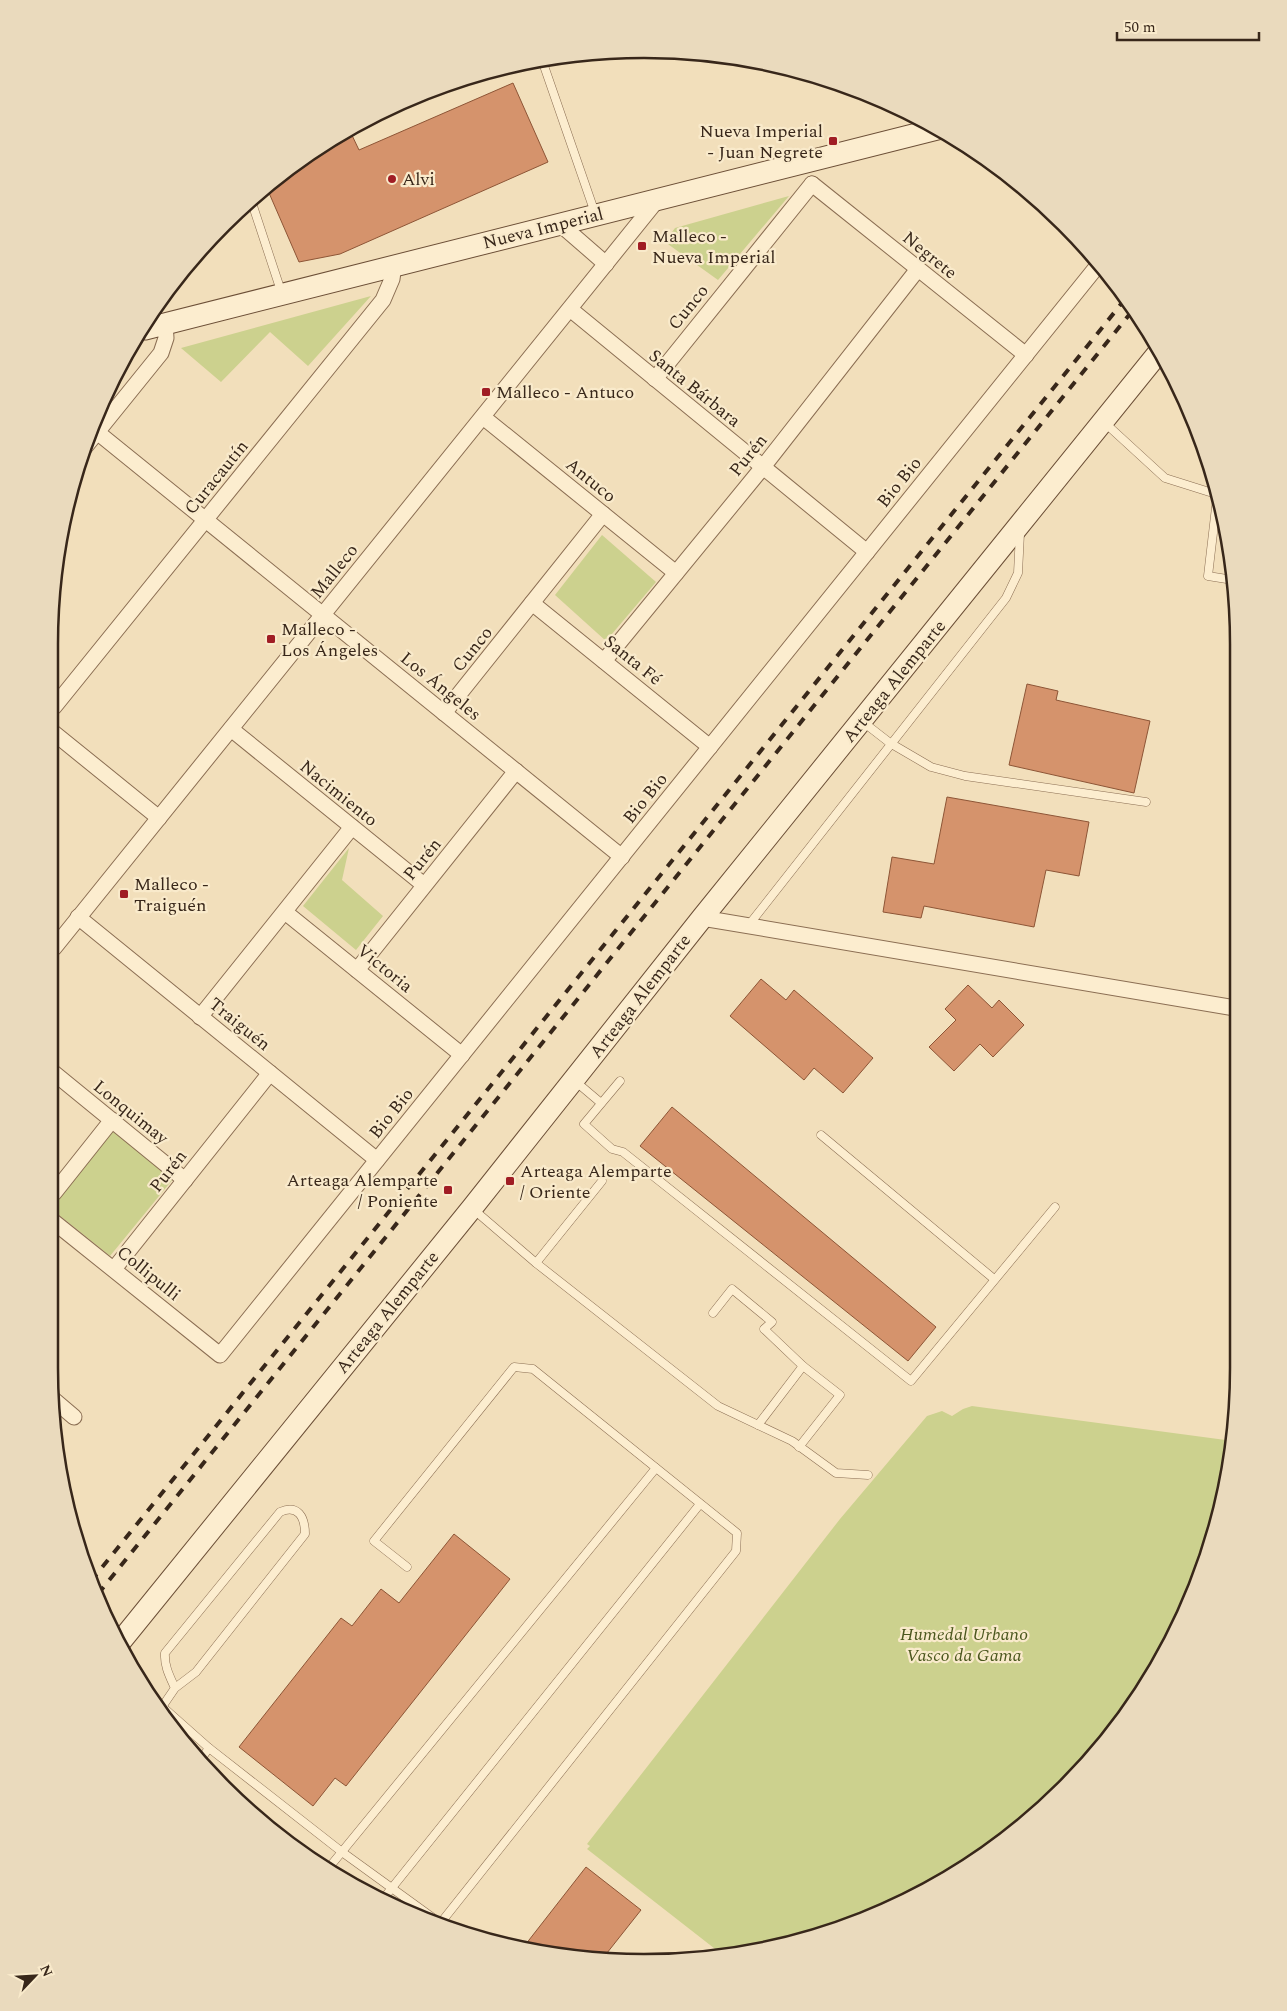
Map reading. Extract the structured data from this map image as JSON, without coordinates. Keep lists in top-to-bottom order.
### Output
{
  "streets": {
    "main road": ["Nueva Imperial", "Arteaga Alemparte"],
    "street": [
      "Negrete",
      "Cunco",
      "Santa Bárbara",
      "Purén",
      "Curacautín",
      "Antuco",
      "Bio Bio",
      "Malleco",
      "Santa Fé",
      "Los Ángeles",
      "Nacimiento",
      "Victoria",
      "Traiguén",
      "Lonquimay",
      "Collipulli"
    ]
  },
  "crossings": [
    ["Nueva Imperial", "Curacautín"],
    ["Nueva Imperial", "Malleco"],
    ["Negrete", "Cunco"],
    ["Negrete", "Purén"],
    ["Negrete", "Bio Bio"],
    ["Cunco", "Santa Bárbara"],
    ["Cunco", "Antuco"],
    ["Cunco", "Santa Fé"],
    ["Cunco", "Los Ángeles"],
    ["Santa Bárbara", "Purén"],
    ["Santa Bárbara", "Bio Bio"],
    ["Santa Bárbara", "Malleco"],
    ["Purén", "Antuco"],
    ["Purén", "Santa Fé"],
    ["Purén", "Los Ángeles"],
    ["Purén", "Nacimiento"],
    ["Purén", "Victoria"],
    ["Purén", "Traiguén"],
    ["Purén", "Lonquimay"],
    ["Purén", "Collipulli"],
    ["Curacautín", "Los Ángeles"],
    ["Antuco", "Malleco"],
    ["Bio Bio", "Santa Fé"],
    ["Bio Bio", "Los Ángeles"],
    ["Bio Bio", "Victoria"],
    ["Bio Bio", "Traiguén"],
    ["Bio Bio", "Collipulli"],
    ["Malleco", "Los Ángeles"],
    ["Malleco", "Nacimiento"],
    ["Malleco", "Traiguén"]
  ],
  "parks": ["Humedal Urbano Vasco da Gama"],
  "places": {
    "transit": [
      "Nueva Imperial - Juan Negrete",
      "Malleco - Nueva Imperial",
      "Malleco - Antuco",
      "Malleco - Los Ángeles",
      "Malleco - Traiguén",
      "Arteaga Alemparte / Oriente",
      "Arteaga Alemparte / Poniente"
    ],
    "other": ["Alvi"]
  },
  "scale_bar": "50 m",
  "north": "top right"
}
